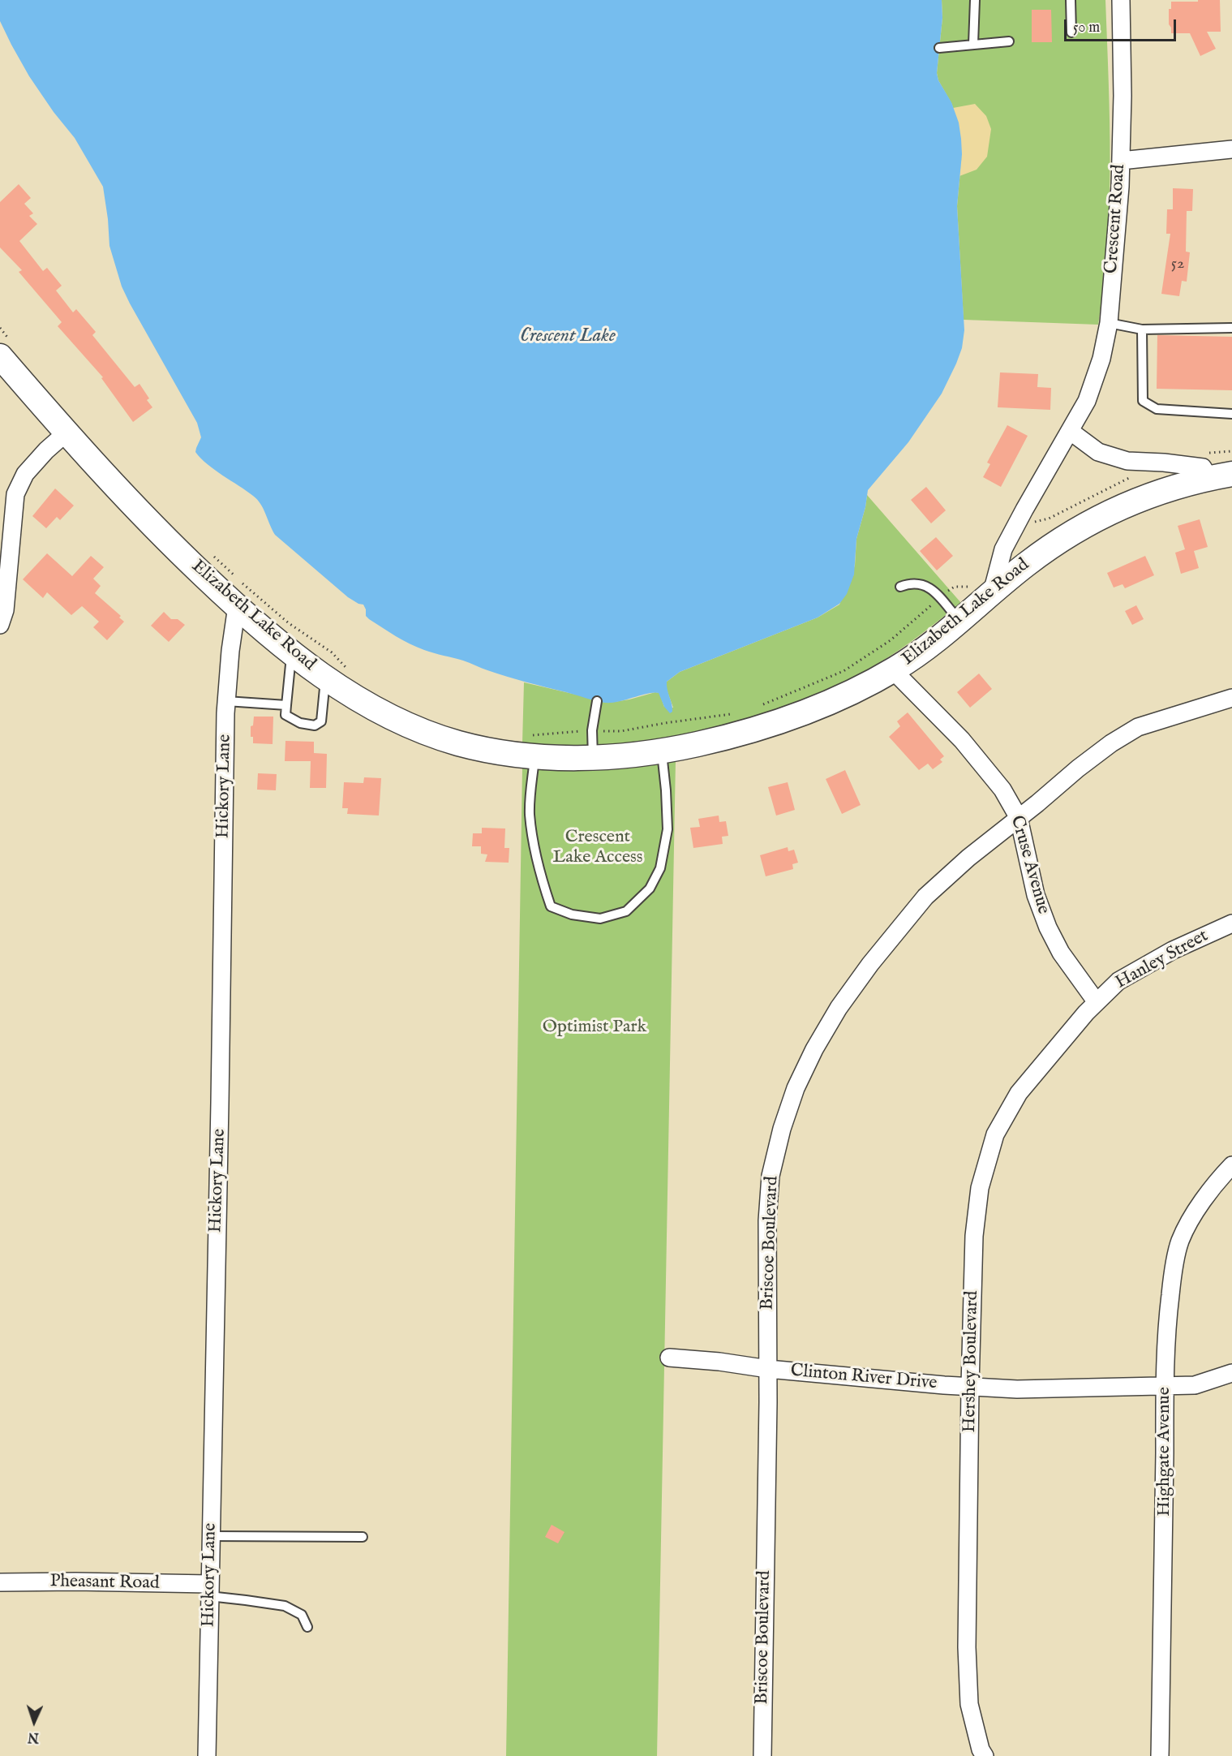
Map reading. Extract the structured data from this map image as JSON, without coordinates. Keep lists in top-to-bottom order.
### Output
{
  "streets": {
    "street": [
      "Crescent Road",
      "Elizabeth Lake Road",
      "Hickory Lane",
      "Cruse Avenue",
      "Hanley Street",
      "Briscoe Boulevard",
      "Hershey Boulevard",
      "Clinton River Drive",
      "Highgate Avenue",
      "Pheasant Road"
    ]
  },
  "crossings": [
    ["Crescent Road", "Elizabeth Lake Road"],
    ["Elizabeth Lake Road", "Hickory Lane"],
    ["Elizabeth Lake Road", "Cruse Avenue"],
    ["Hickory Lane", "Pheasant Road"],
    ["Cruse Avenue", "Hanley Street"],
    ["Cruse Avenue", "Briscoe Boulevard"],
    ["Cruse Avenue", "Hershey Boulevard"],
    ["Hanley Street", "Hershey Boulevard"],
    ["Briscoe Boulevard", "Clinton River Drive"],
    ["Hershey Boulevard", "Clinton River Drive"],
    ["Clinton River Drive", "Highgate Avenue"]
  ],
  "water": ["Crescent Lake"],
  "parks": ["Crescent Lake Access", "Optimist Park"],
  "house_numbers": ["52"],
  "scale_bar": "50 m",
  "north": "bottom"
}
